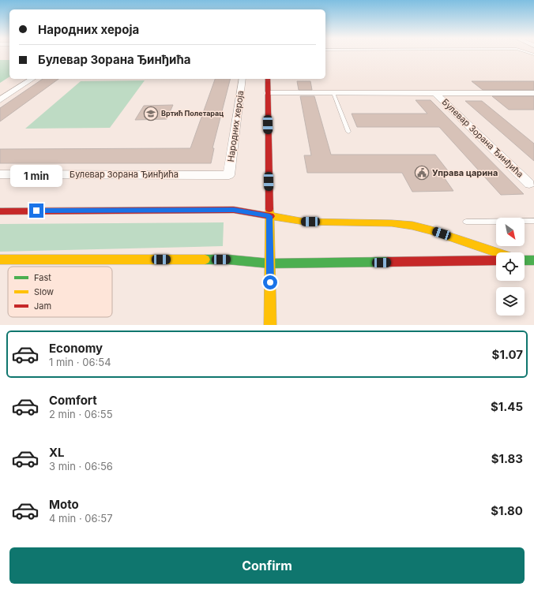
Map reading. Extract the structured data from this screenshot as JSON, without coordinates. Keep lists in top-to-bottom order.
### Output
{
  "streets": {
    "street": ["Народних хероја", "Булевар Зорана Ђинђића"]
  },
  "crossings": [
    ["Народних хероја", "Булевар Зорана Ђинђића"]
  ],
  "places": {
    "school or university": ["Вртић Полетарац"],
    "public building": ["Управа царина"]
  },
  "legend": ["Fast", "Slow", "Jam"],
  "north": "bottom right",
  "page": {
    "banner": ["Народних хероја", "Булевар Зорана Ђинђића"],
    "bubble": "1 min",
    "list": [
      {
        "name": "Economy",
        "note": "1 min · 06:54",
        "value": "$1.07"
      },
      {
        "name": "Comfort",
        "note": "2 min · 06:55",
        "value": "$1.45"
      },
      {
        "name": "XL",
        "note": "3 min · 06:56",
        "value": "$1.83"
      },
      {
        "name": "Moto",
        "note": "4 min · 06:57",
        "value": "$1.80"
      }
    ],
    "buttons": "Confirm"
  }
}
